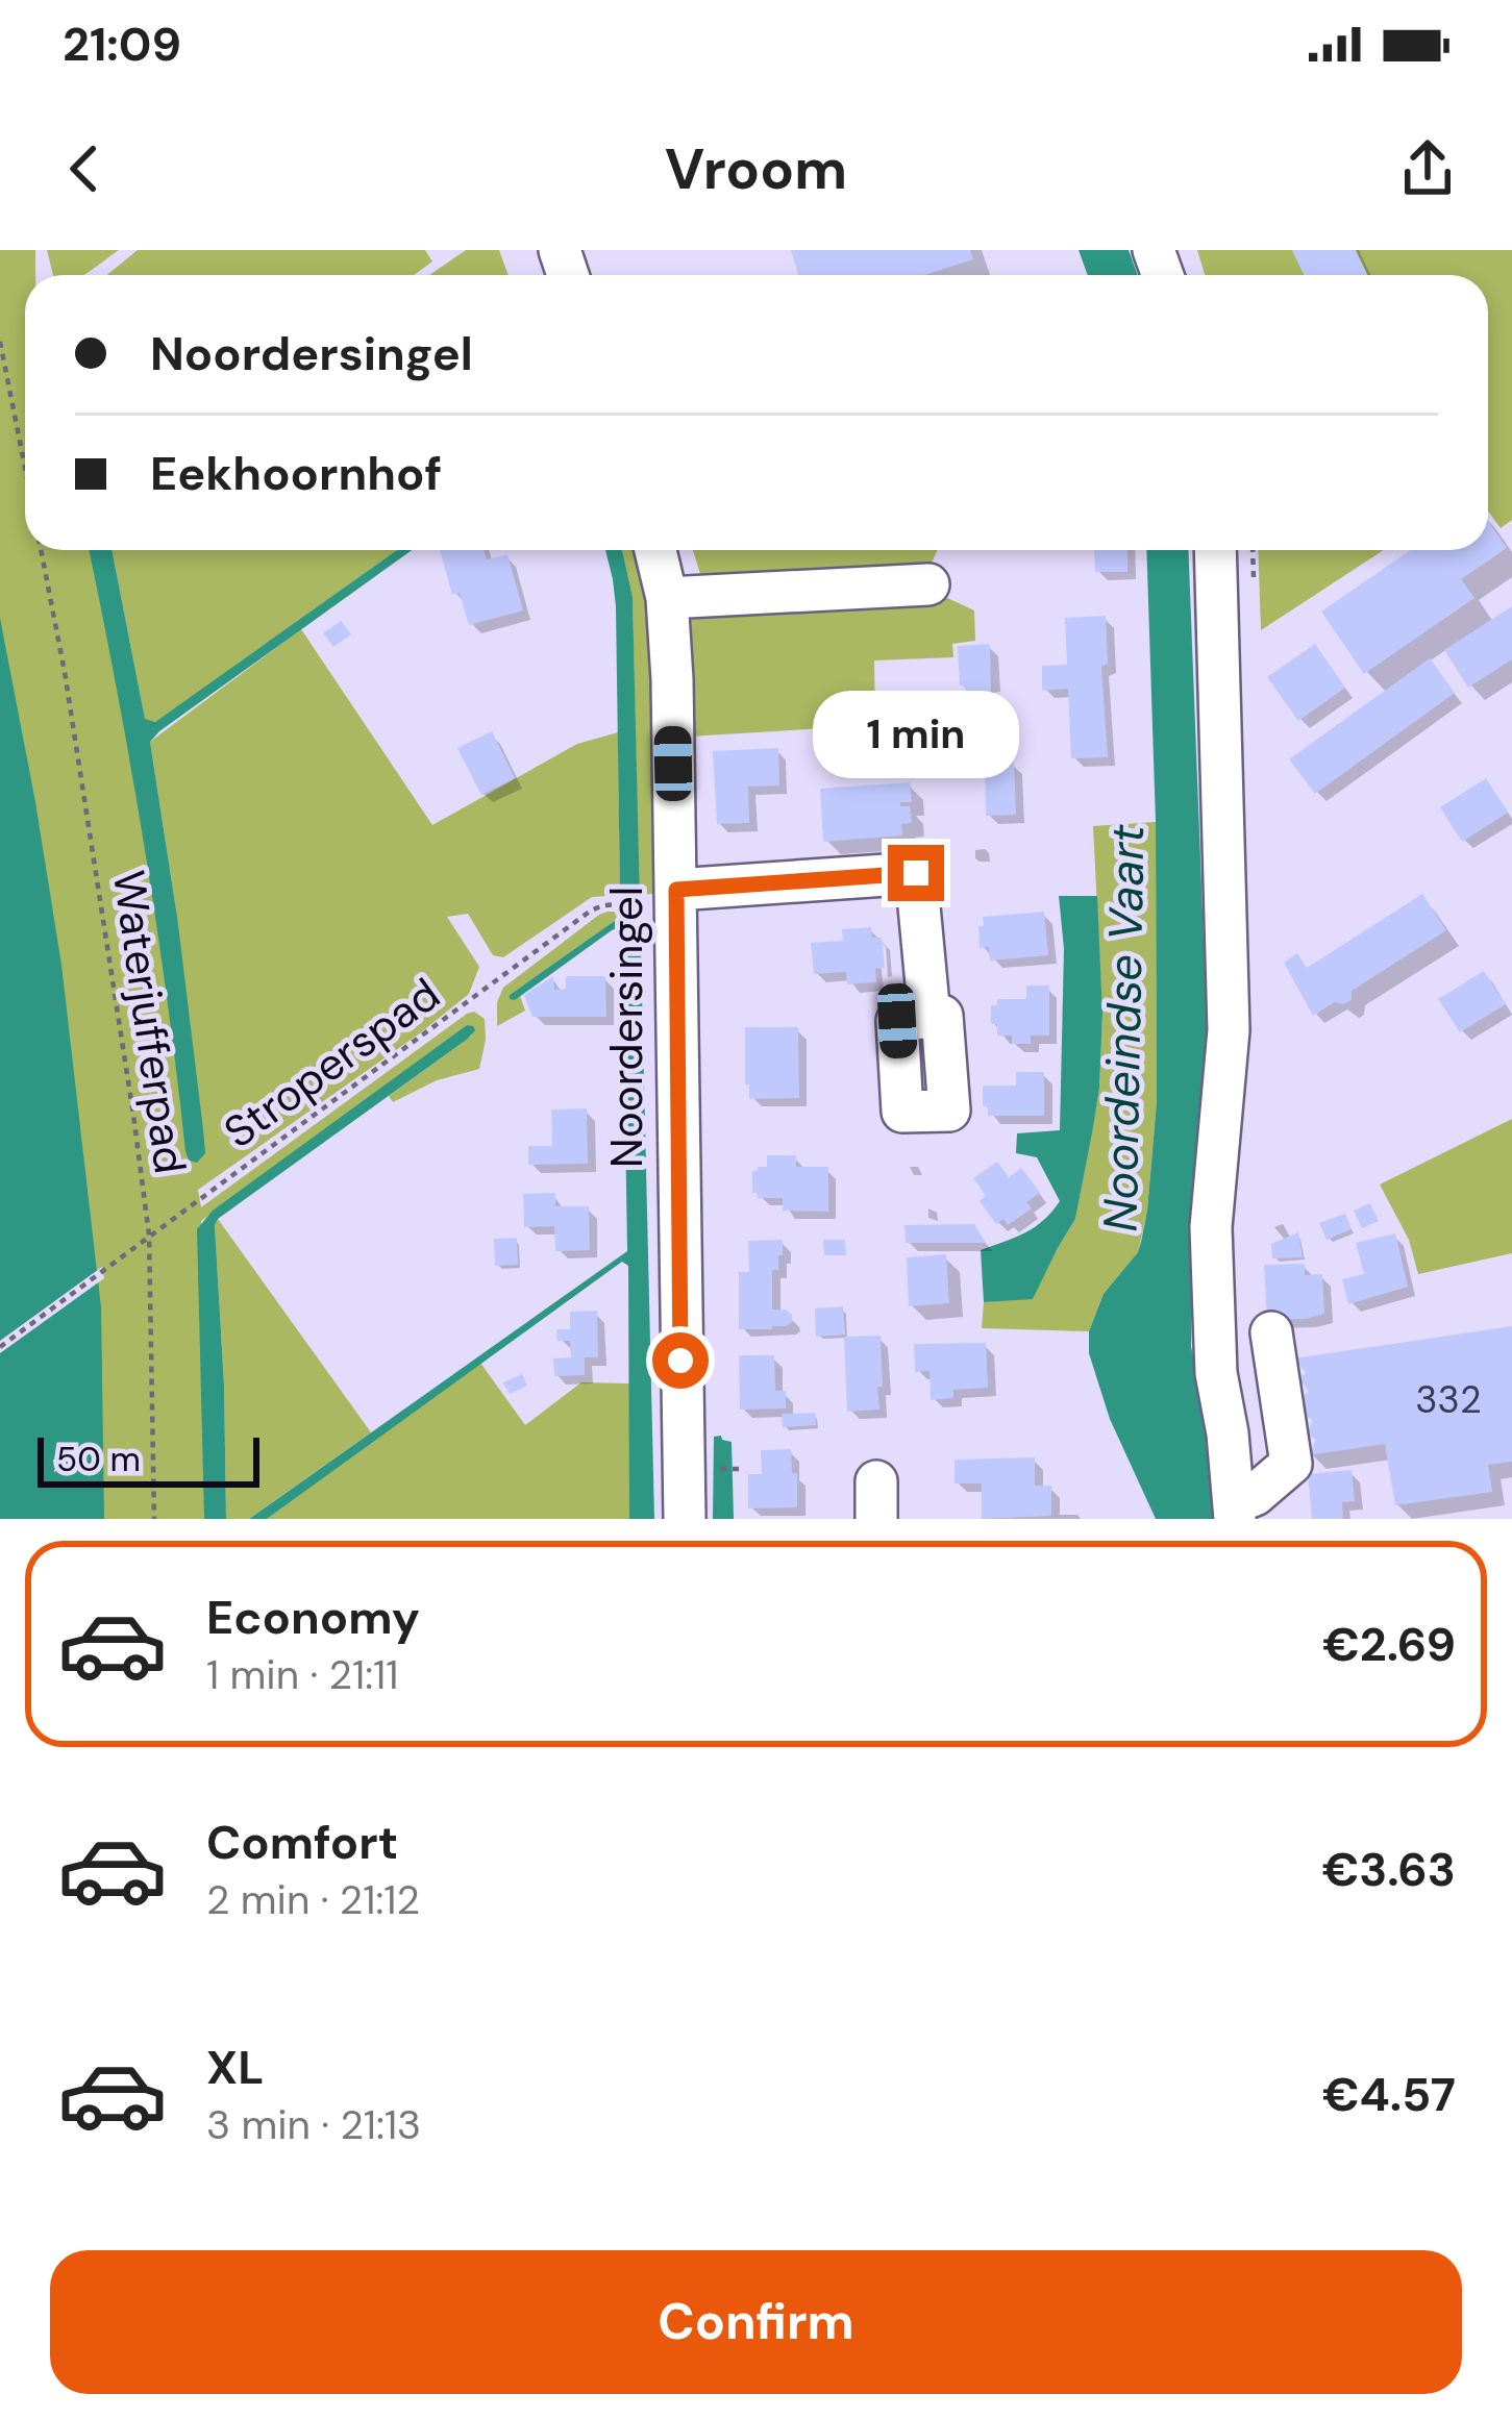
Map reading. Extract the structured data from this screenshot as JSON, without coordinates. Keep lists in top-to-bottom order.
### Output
{
  "streets": {
    "street": ["Noordersingel"],
    "path": ["Waterjufferpad", "Stroperspad"]
  },
  "crossings": [
    ["Waterjufferpad", "Stroperspad"],
    ["Noordersingel", "Stroperspad"]
  ],
  "water": ["Noordeindse Vaart"],
  "house_numbers": ["332"],
  "scale_bar": "50 m",
  "page": {
    "status": "21:09",
    "header": "Vroom",
    "banner": ["Noordersingel", "Eekhoornhof"],
    "bubble": "1 min",
    "scale": "50 m",
    "list": [
      {
        "name": "Economy",
        "note": "1 min · 21:11",
        "value": "€2.69"
      },
      {
        "name": "Comfort",
        "note": "2 min · 21:12",
        "value": "€3.63"
      },
      {
        "name": "XL",
        "note": "3 min · 21:13",
        "value": "€4.57"
      }
    ],
    "buttons": "Confirm"
  }
}
